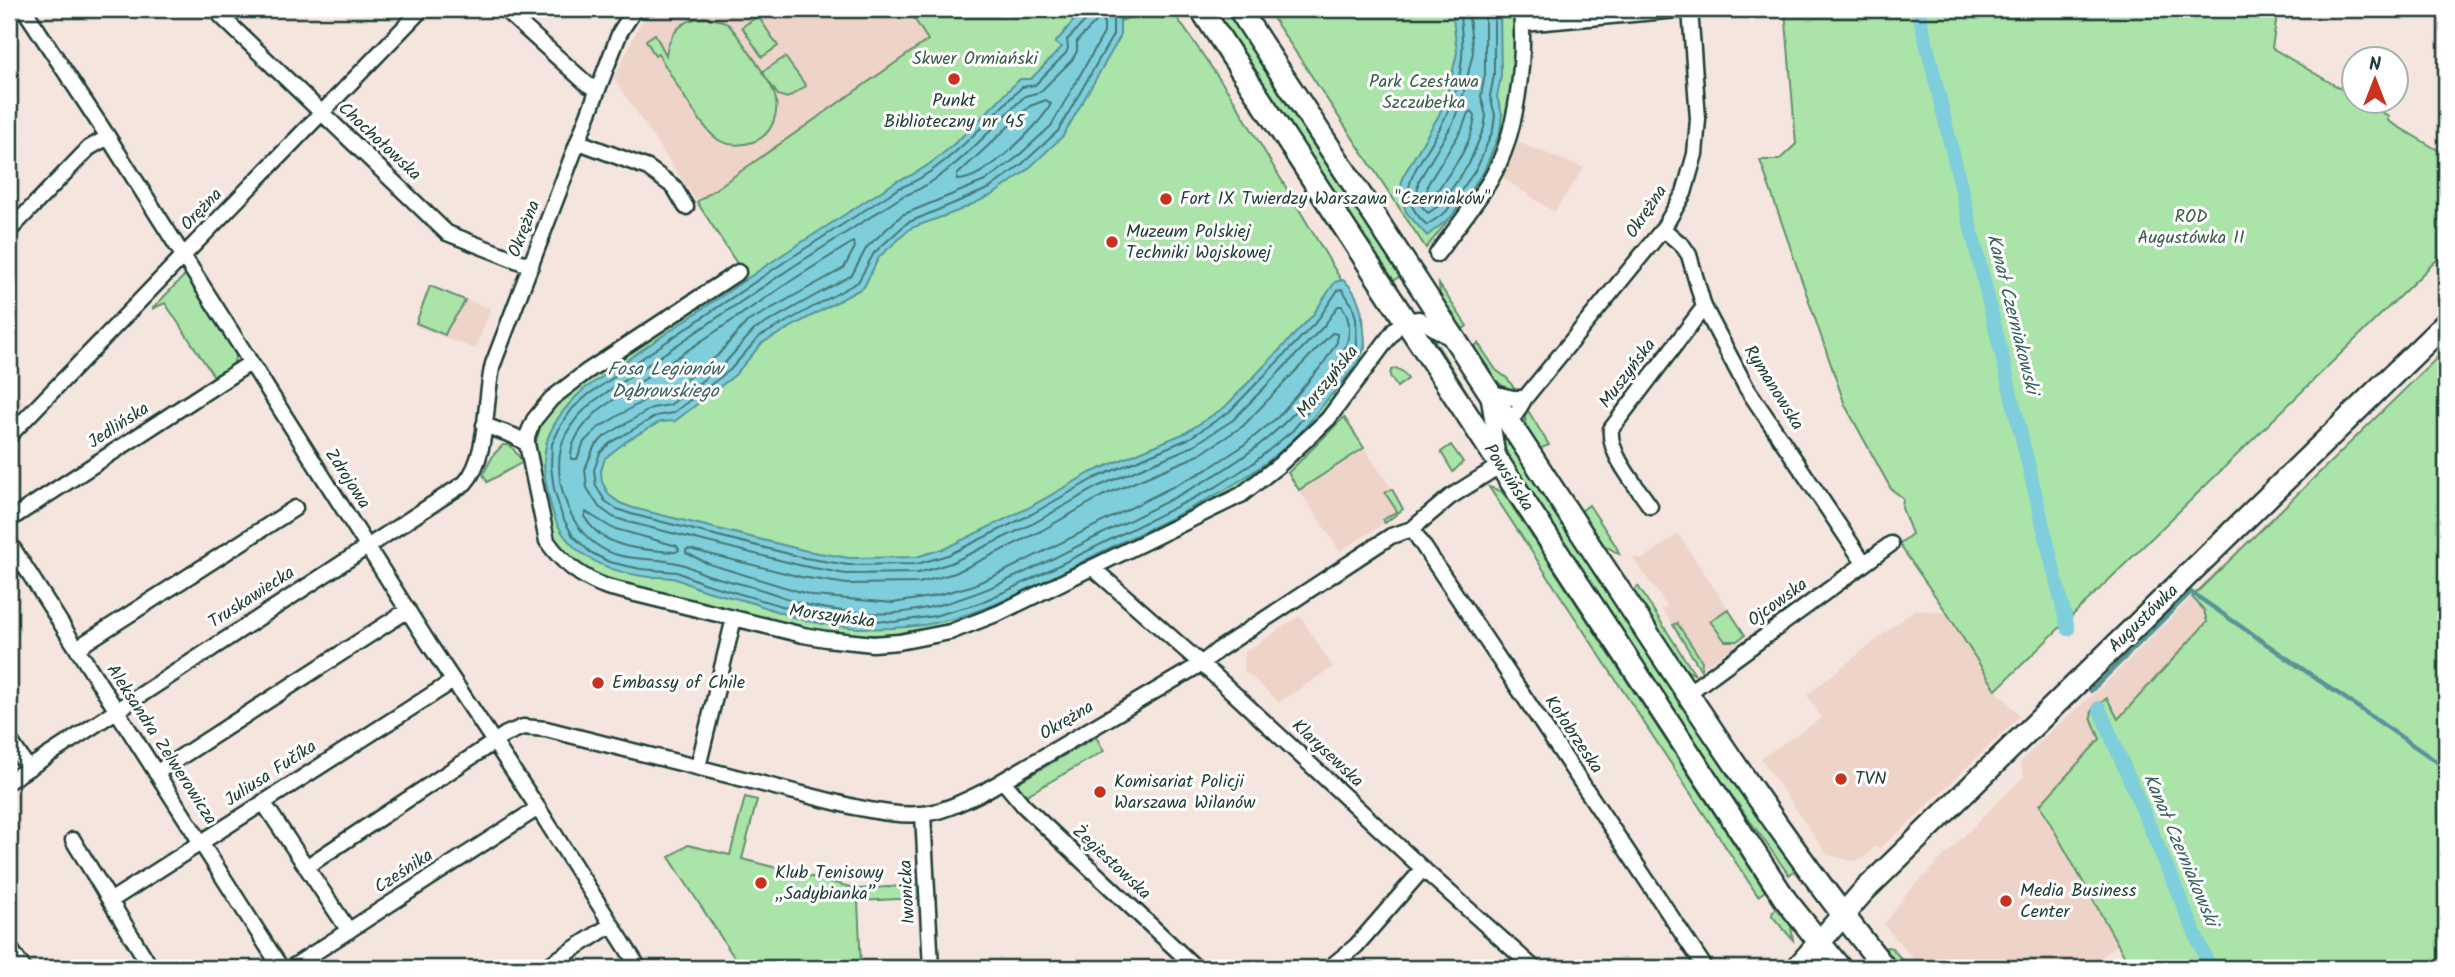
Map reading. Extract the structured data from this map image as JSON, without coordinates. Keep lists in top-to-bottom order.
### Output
{
  "streets": {
    "main road": ["Powsińska", "Augustówka"],
    "street": [
      "Chochołowska",
      "Orężna",
      "Okrężna",
      "Muszyńska",
      "Morszyńska",
      "Rymanowska",
      "Jedlińska",
      "Zdrojowa",
      "Truskawiecka",
      "Ojcowska",
      "Kołobrzeska",
      "Aleksandra Zelwerowicza",
      "Klarysewska",
      "Juliusa Fučíka",
      "Żegiestowska",
      "Cześnika",
      "Iwonicka"
    ]
  },
  "crossings": [
    ["Chochołowska", "Orężna"],
    ["Chochołowska", "Okrężna"],
    ["Orężna", "Zdrojowa"],
    ["Okrężna", "Rymanowska"],
    ["Okrężna", "Powsińska"],
    ["Okrężna", "Zdrojowa"],
    ["Okrężna", "Truskawiecka"],
    ["Okrężna", "Kołobrzeska"],
    ["Okrężna", "Klarysewska"],
    ["Okrężna", "Żegiestowska"],
    ["Okrężna", "Iwonicka"],
    ["Muszyńska", "Rymanowska"],
    ["Morszyńska", "Powsińska"],
    ["Morszyńska", "Klarysewska"],
    ["Rymanowska", "Ojcowska"],
    ["Jedlińska", "Zdrojowa"],
    ["Powsińska", "Ojcowska"],
    ["Powsińska", "Augustówka"],
    ["Zdrojowa", "Truskawiecka"],
    ["Zdrojowa", "Juliusa Fučíka"],
    ["Zdrojowa", "Cześnika"],
    ["Truskawiecka", "Aleksandra Zelwerowicza"],
    ["Aleksandra Zelwerowicza", "Juliusa Fučíka"]
  ],
  "water": ["Kanał Czerniakowski", "Fosa Legionów Dąbrowskiego"],
  "parks": ["Skwer Ormiański", "Park Czesława Szczubełka", "ROD Augustówka II"],
  "places": [
    "Punkt Biblioteczny nr 45",
    "Fort IX Twierdzy Warszawa \"Czerniaków\"",
    "Muzeum Polskiej Techniki Wojskowej",
    "Embassy of Chile",
    "TVN",
    "Komisariat Policji Warszawa Wilanów",
    "Klub Tenisowy „Sadybianka”",
    "Media Business Center"
  ],
  "north": "top"
}
